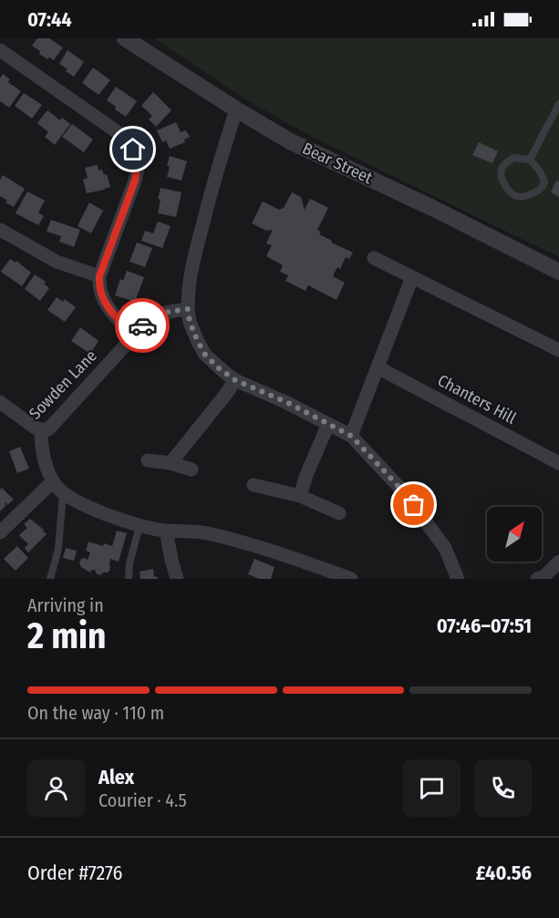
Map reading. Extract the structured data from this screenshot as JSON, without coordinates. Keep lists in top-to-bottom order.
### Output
{
  "streets": {
    "street": ["Bear Street", "Sowden Lane", "Chanters Hill"]
  },
  "north": "top right",
  "page": {
    "status": "07:44",
    "heading": ["2 min", "Arriving in", "07:46–07:51"],
    "panel": [
      "Alex",
      "Courier · 4.5",
      "Order #7276",
      "£40.56"
    ],
    "bar": "On the way · 110 m"
  }
}
